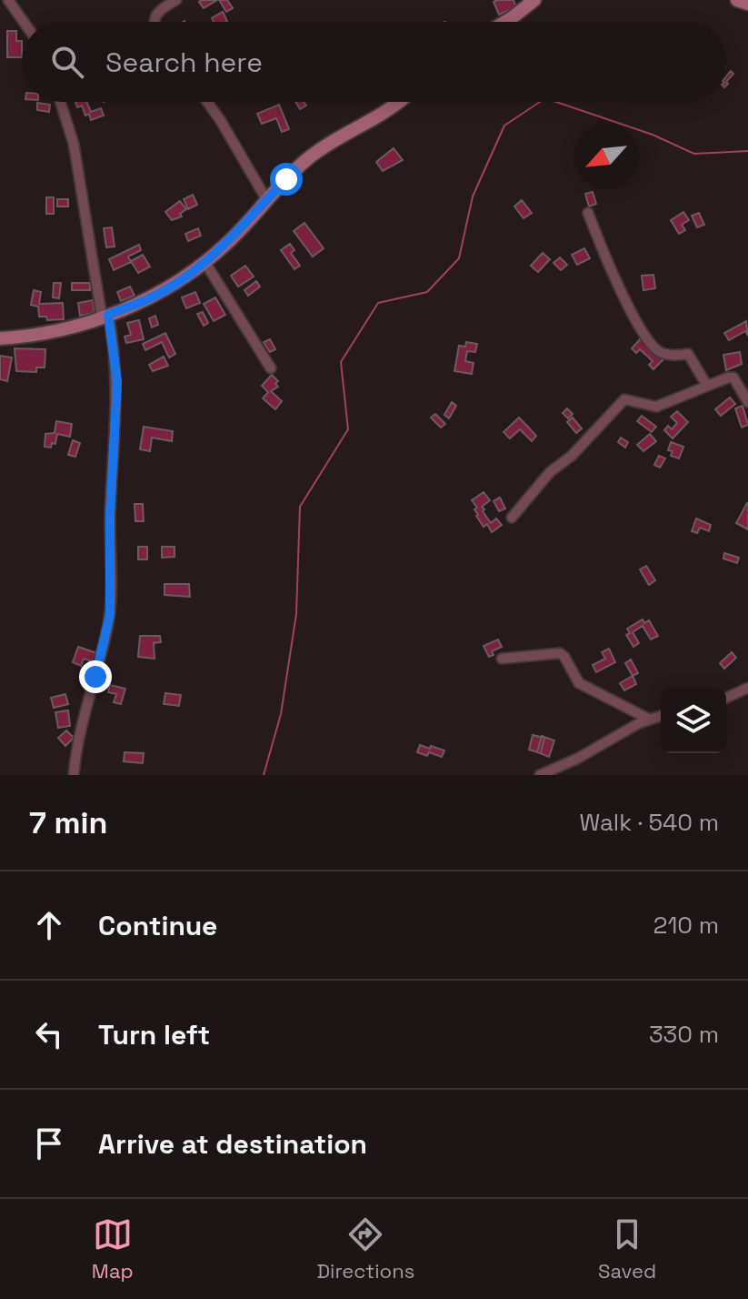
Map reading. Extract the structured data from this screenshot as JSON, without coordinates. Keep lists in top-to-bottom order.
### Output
{
  "north": "bottom left",
  "page": {
    "search": "Search here",
    "heading": ["7 min", "Walk · 540 m"],
    "list": [
      ["Continue", "210 m"],
      ["Turn left", "330 m"],
      "Arrive at destination"
    ],
    "nav": ["Map", "Directions", "Saved"]
  }
}
